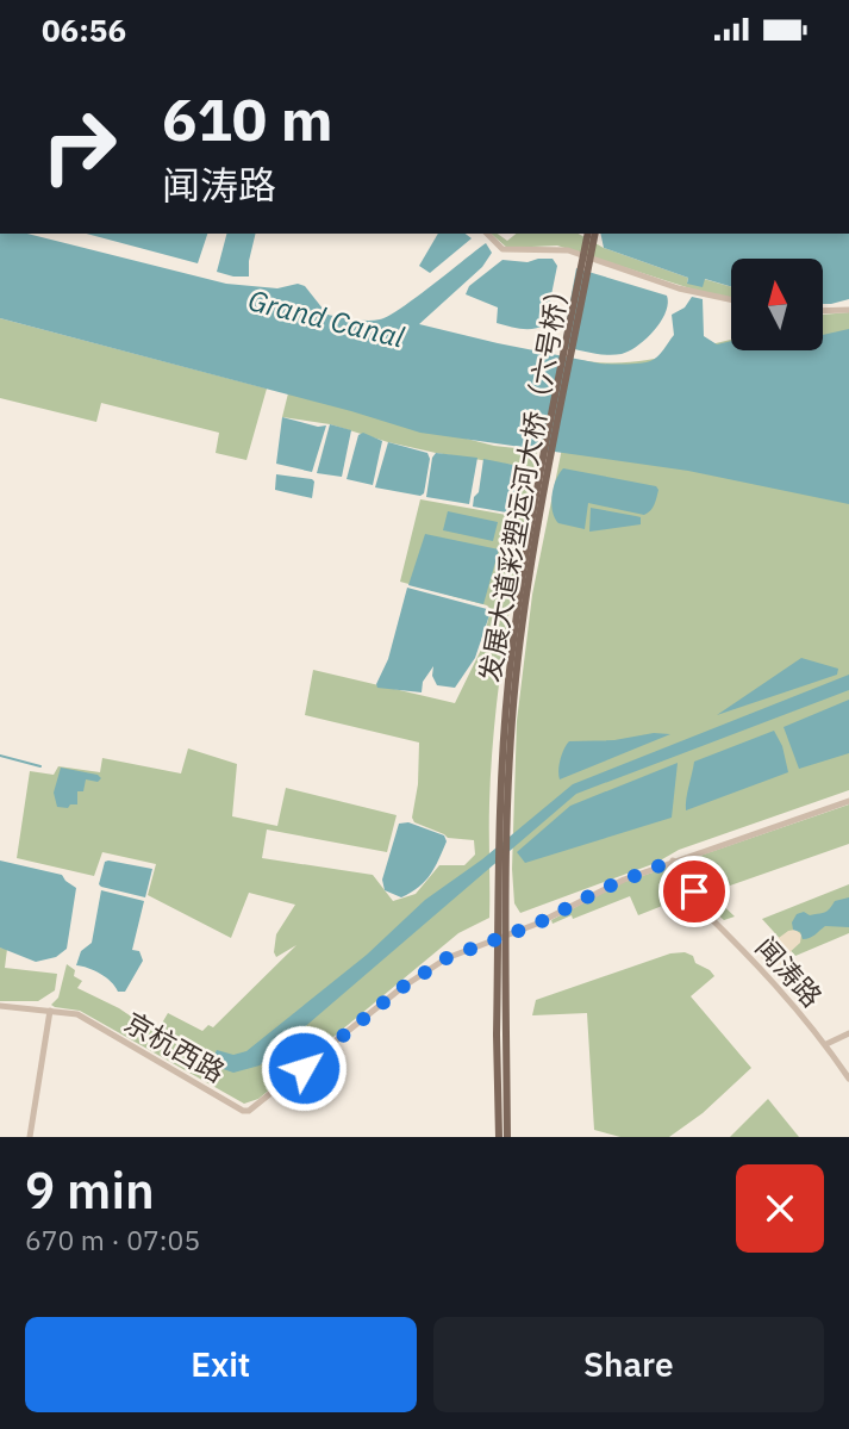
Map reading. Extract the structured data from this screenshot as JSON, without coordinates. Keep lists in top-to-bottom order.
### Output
{
  "streets": {
    "main road": ["发展大道彩塑运河大桥（六号桥）"],
    "street": ["闻涛路", "京杭西路"]
  },
  "crossings": [
    ["闻涛路", "京杭西路"]
  ],
  "water": ["Grand Canal"],
  "north": "top",
  "page": {
    "status": "06:56",
    "turn": ["610 m", "闻涛路"],
    "heading": ["9 min", "670 m · 07:05"],
    "buttons": ["Exit", "Share"]
  }
}
